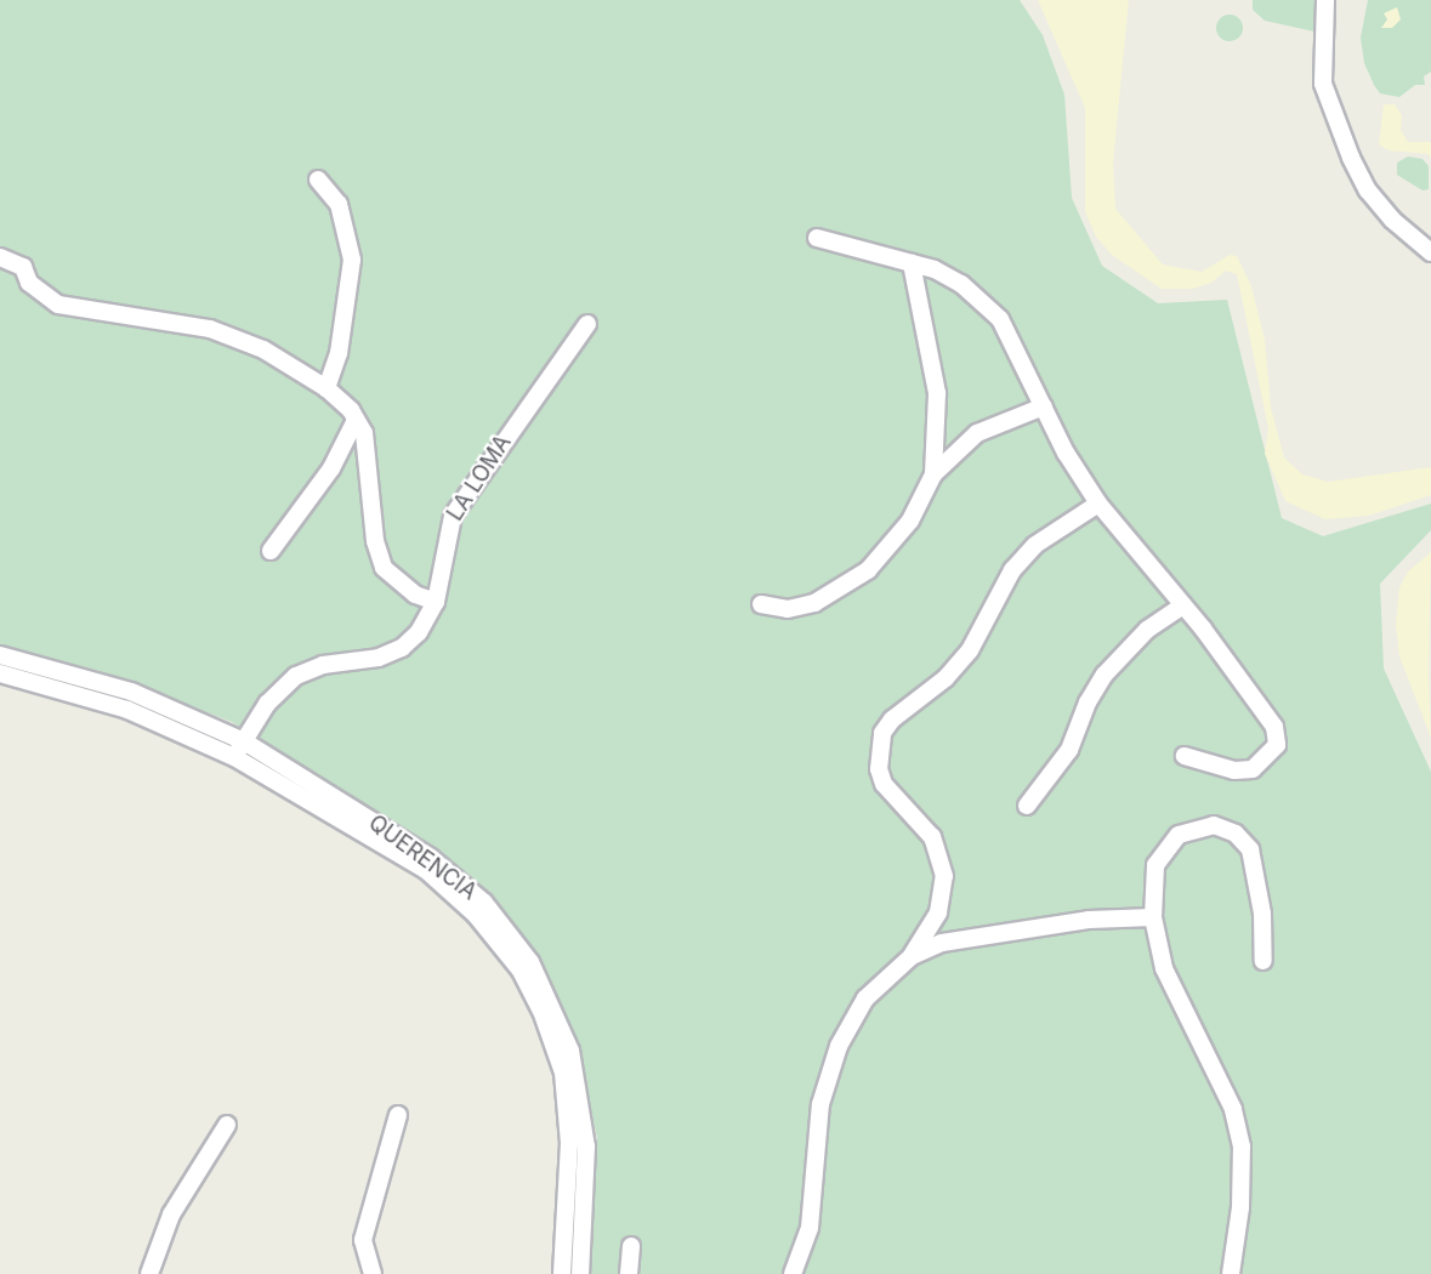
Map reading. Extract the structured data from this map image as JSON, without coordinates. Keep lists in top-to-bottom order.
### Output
{
  "streets": {
    "street": ["LA LOMA", "QUERENCIA"]
  },
  "crossings": [
    ["LA LOMA", "QUERENCIA"]
  ]
}
